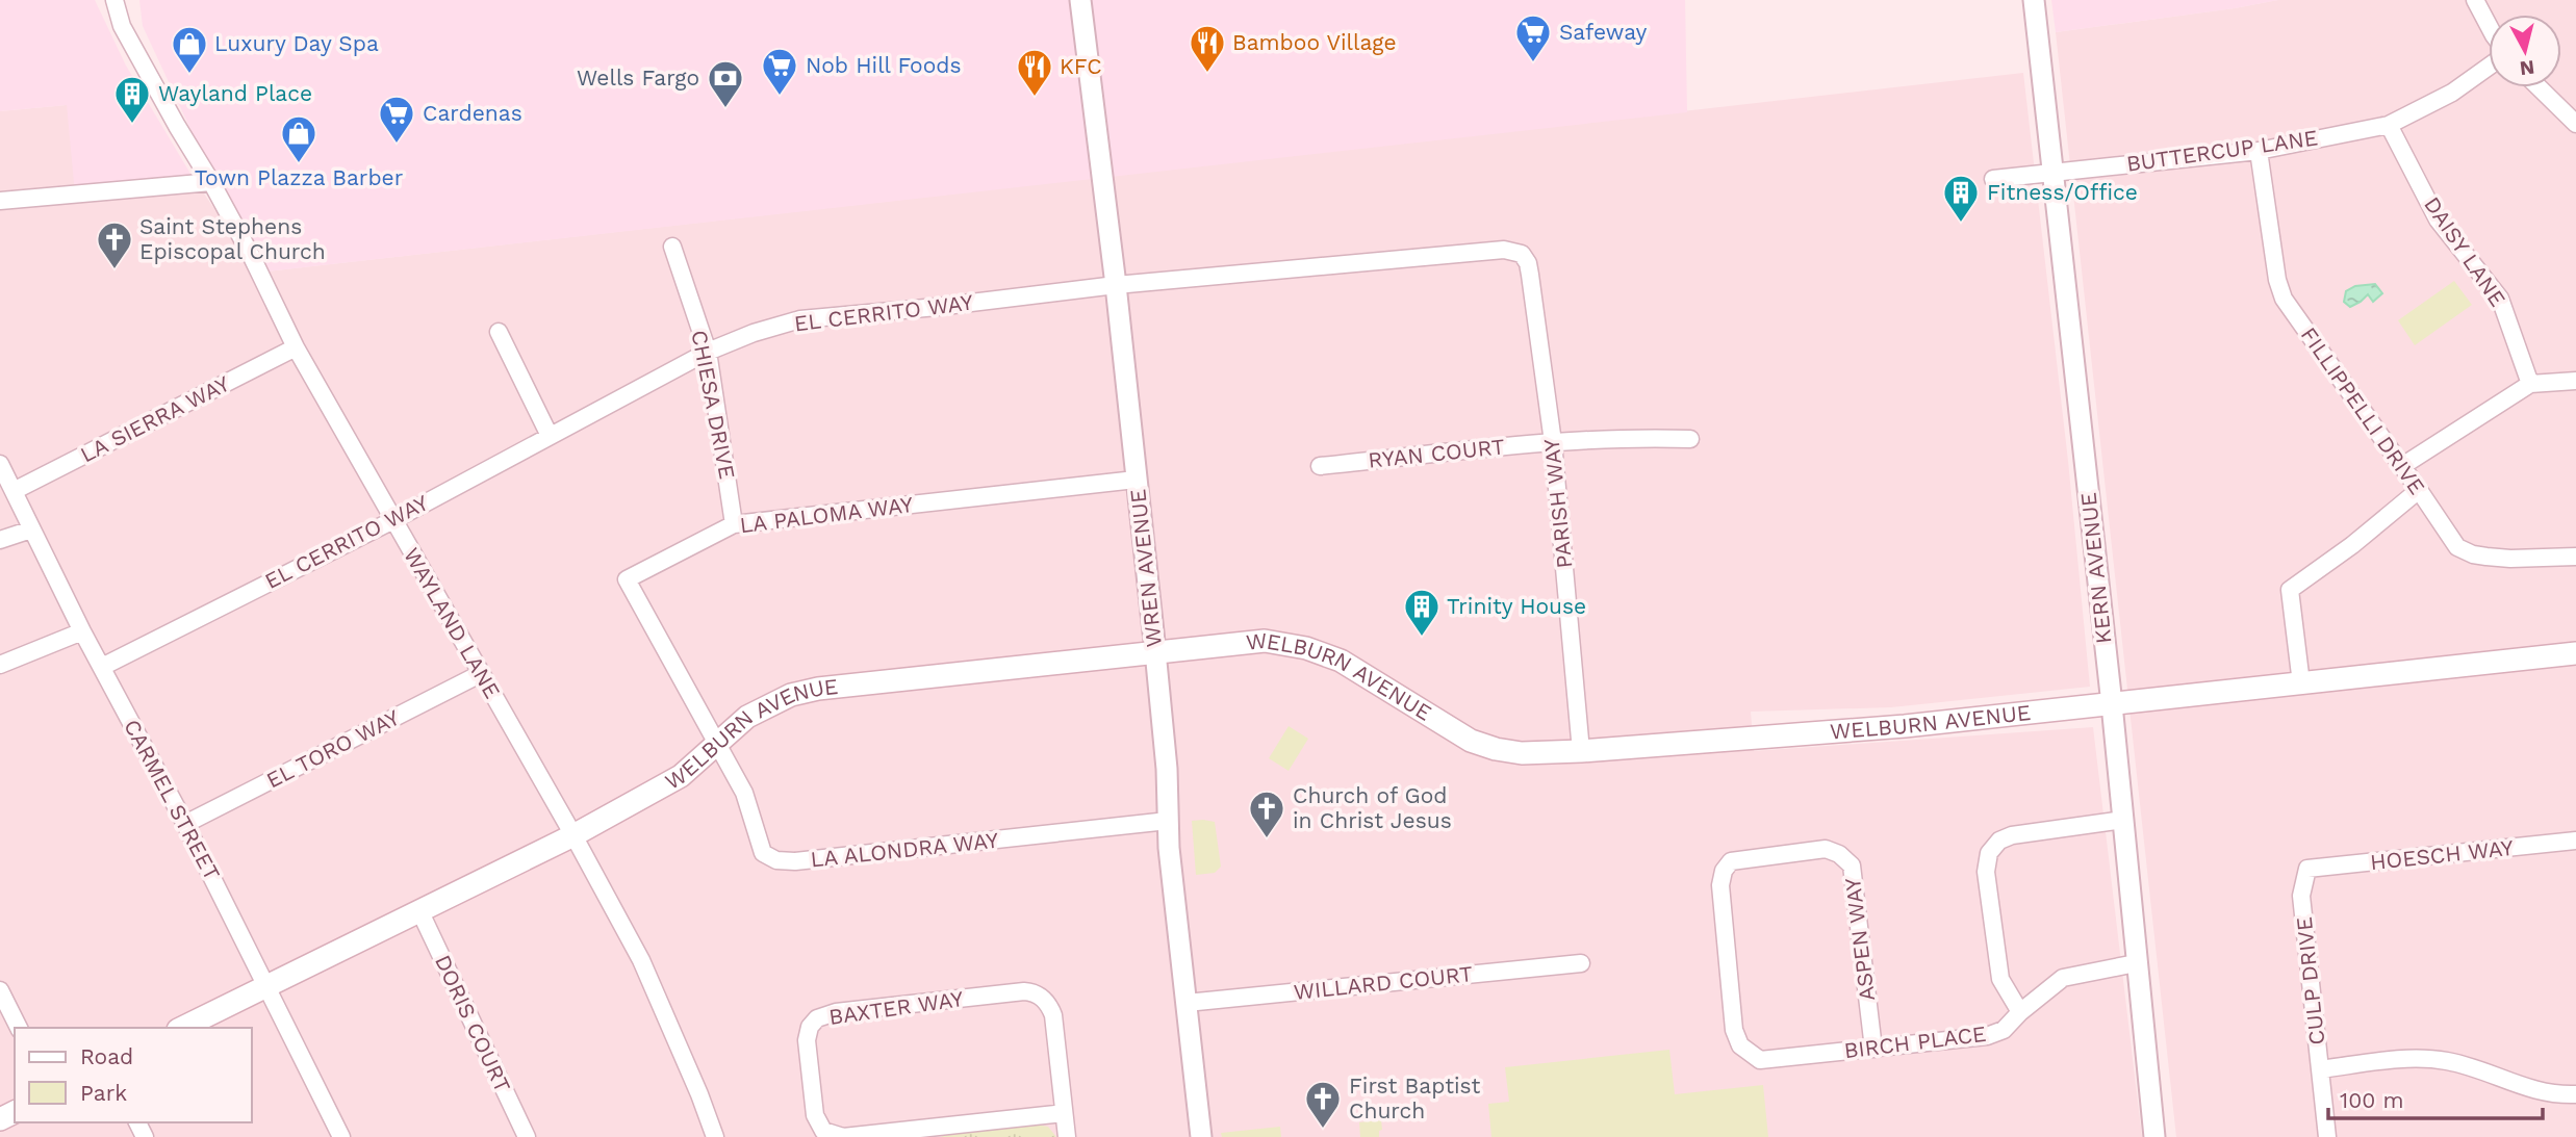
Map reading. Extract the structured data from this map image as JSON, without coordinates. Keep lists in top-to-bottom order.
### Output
{
  "streets": {
    "main road": ["WELBURN AVENUE"],
    "street": [
      "BUTTERCUP LANE",
      "DAISY LANE",
      "EL CERRITO WAY",
      "CHIESA DRIVE",
      "FILLIPPELLI DRIVE",
      "LA SIERRA WAY",
      "RYAN COURT",
      "PARISH WAY",
      "LA PALOMA WAY",
      "WREN AVENUE",
      "KERN AVENUE",
      "WAYLAND LANE",
      "EL TORO WAY",
      "CARMEL STREET",
      "LA ALONDRA WAY",
      "HOESCH WAY",
      "ASPEN WAY",
      "CULP DRIVE",
      "WILLARD COURT",
      "BAXTER WAY",
      "DORIS COURT",
      "BIRCH PLACE"
    ]
  },
  "crossings": [
    ["BUTTERCUP LANE", "DAISY LANE"],
    ["BUTTERCUP LANE", "FILLIPPELLI DRIVE"],
    ["BUTTERCUP LANE", "KERN AVENUE"],
    ["EL CERRITO WAY", "CHIESA DRIVE"],
    ["EL CERRITO WAY", "PARISH WAY"],
    ["EL CERRITO WAY", "WREN AVENUE"],
    ["EL CERRITO WAY", "WAYLAND LANE"],
    ["EL CERRITO WAY", "CARMEL STREET"],
    ["CHIESA DRIVE", "LA PALOMA WAY"],
    ["LA SIERRA WAY", "WAYLAND LANE"],
    ["LA SIERRA WAY", "CARMEL STREET"],
    ["RYAN COURT", "PARISH WAY"],
    ["PARISH WAY", "WELBURN AVENUE"],
    ["LA PALOMA WAY", "WREN AVENUE"],
    ["LA PALOMA WAY", "WELBURN AVENUE"],
    ["LA PALOMA WAY", "LA ALONDRA WAY"],
    ["WREN AVENUE", "WELBURN AVENUE"],
    ["WREN AVENUE", "LA ALONDRA WAY"],
    ["WREN AVENUE", "WILLARD COURT"],
    ["KERN AVENUE", "WELBURN AVENUE"],
    ["KERN AVENUE", "BIRCH PLACE"],
    ["WAYLAND LANE", "WELBURN AVENUE"],
    ["WAYLAND LANE", "EL TORO WAY"],
    ["WELBURN AVENUE", "CARMEL STREET"],
    ["WELBURN AVENUE", "LA ALONDRA WAY"],
    ["WELBURN AVENUE", "DORIS COURT"],
    ["EL TORO WAY", "CARMEL STREET"],
    ["HOESCH WAY", "CULP DRIVE"],
    ["ASPEN WAY", "BIRCH PLACE"]
  ],
  "places": {
    "supermarket": ["Safeway", "Nob Hill Foods", "Cardenas"],
    "restaurant": ["Bamboo Village", "KFC"],
    "shop": ["Luxury Day Spa", "Town Plazza Barber"],
    "bank": ["Wells Fargo"],
    "building": ["Wayland Place", "Fitness/Office", "Trinity House"],
    "church": ["Saint Stephens Episcopal Church", "Church of God in Christ Jesus", "First Baptist Church"]
  },
  "legend": ["Road", "Park"],
  "scale_bar": "100 m",
  "north": "bottom"
}
